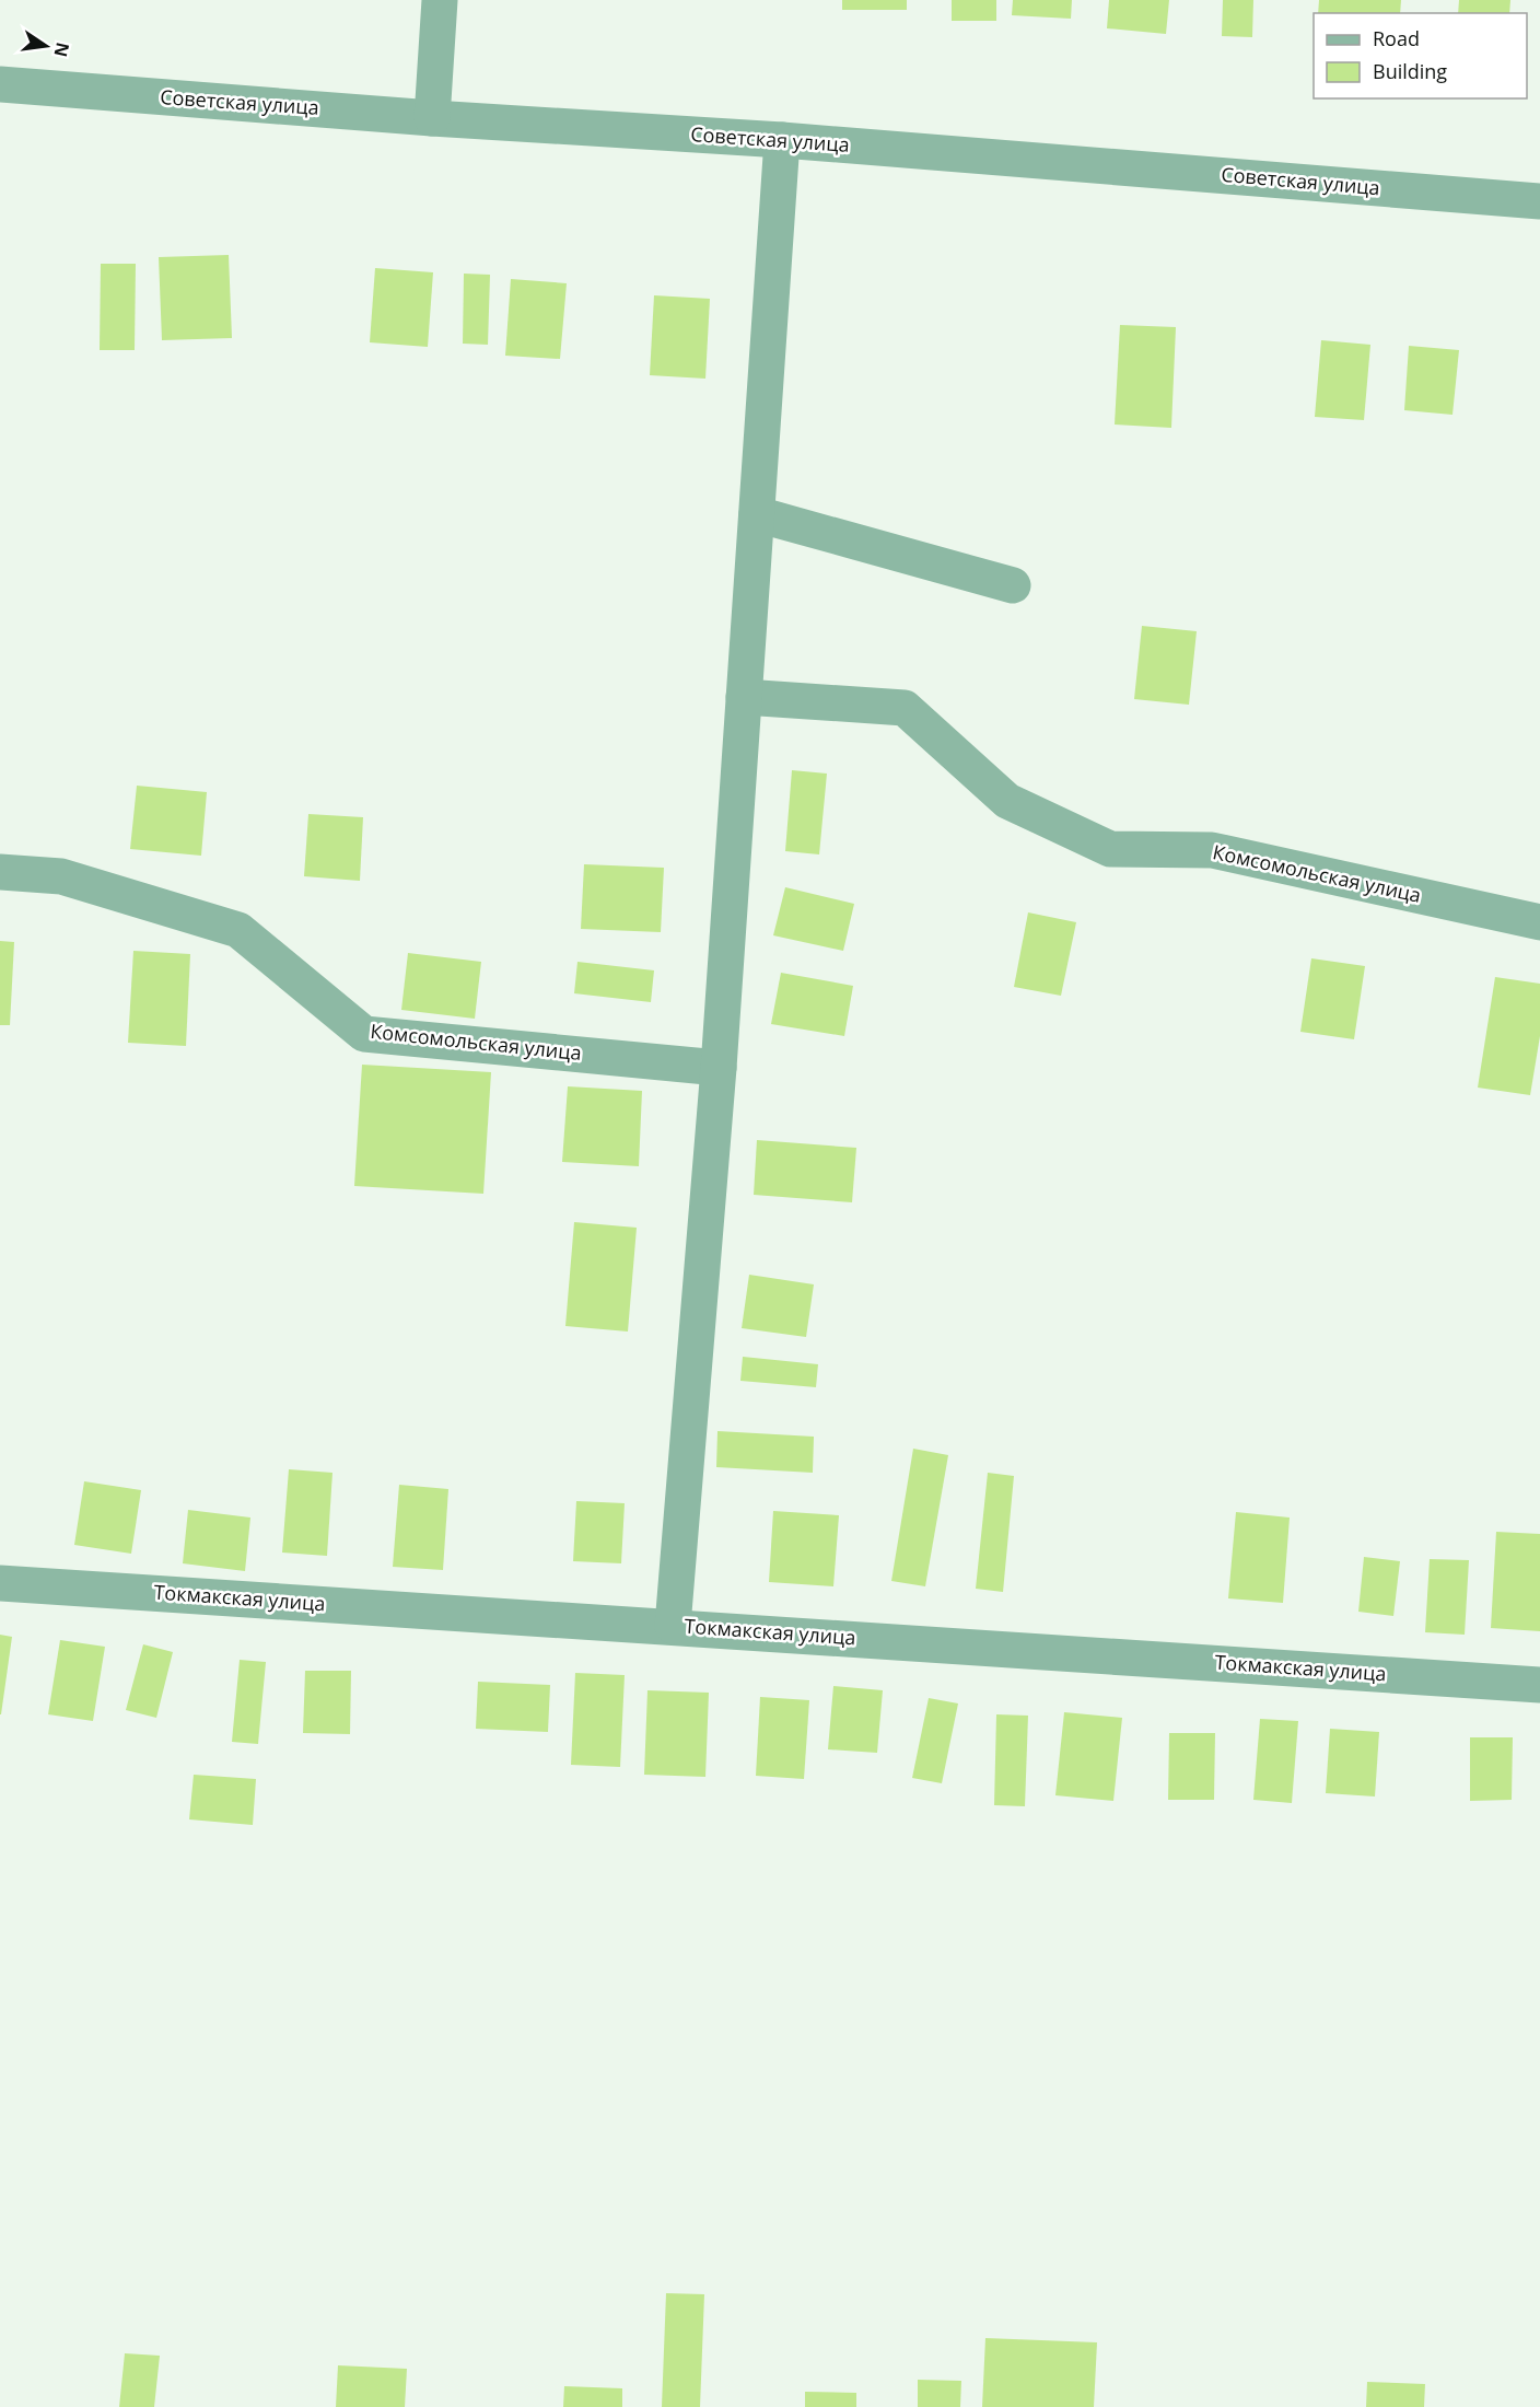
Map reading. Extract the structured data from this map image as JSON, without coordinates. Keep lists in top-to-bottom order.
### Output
{
  "streets": {
    "street": ["Советская улица", "Комсомольская улица", "Токмакская улица"]
  },
  "legend": ["Road", "Building"],
  "north": "right"
}
